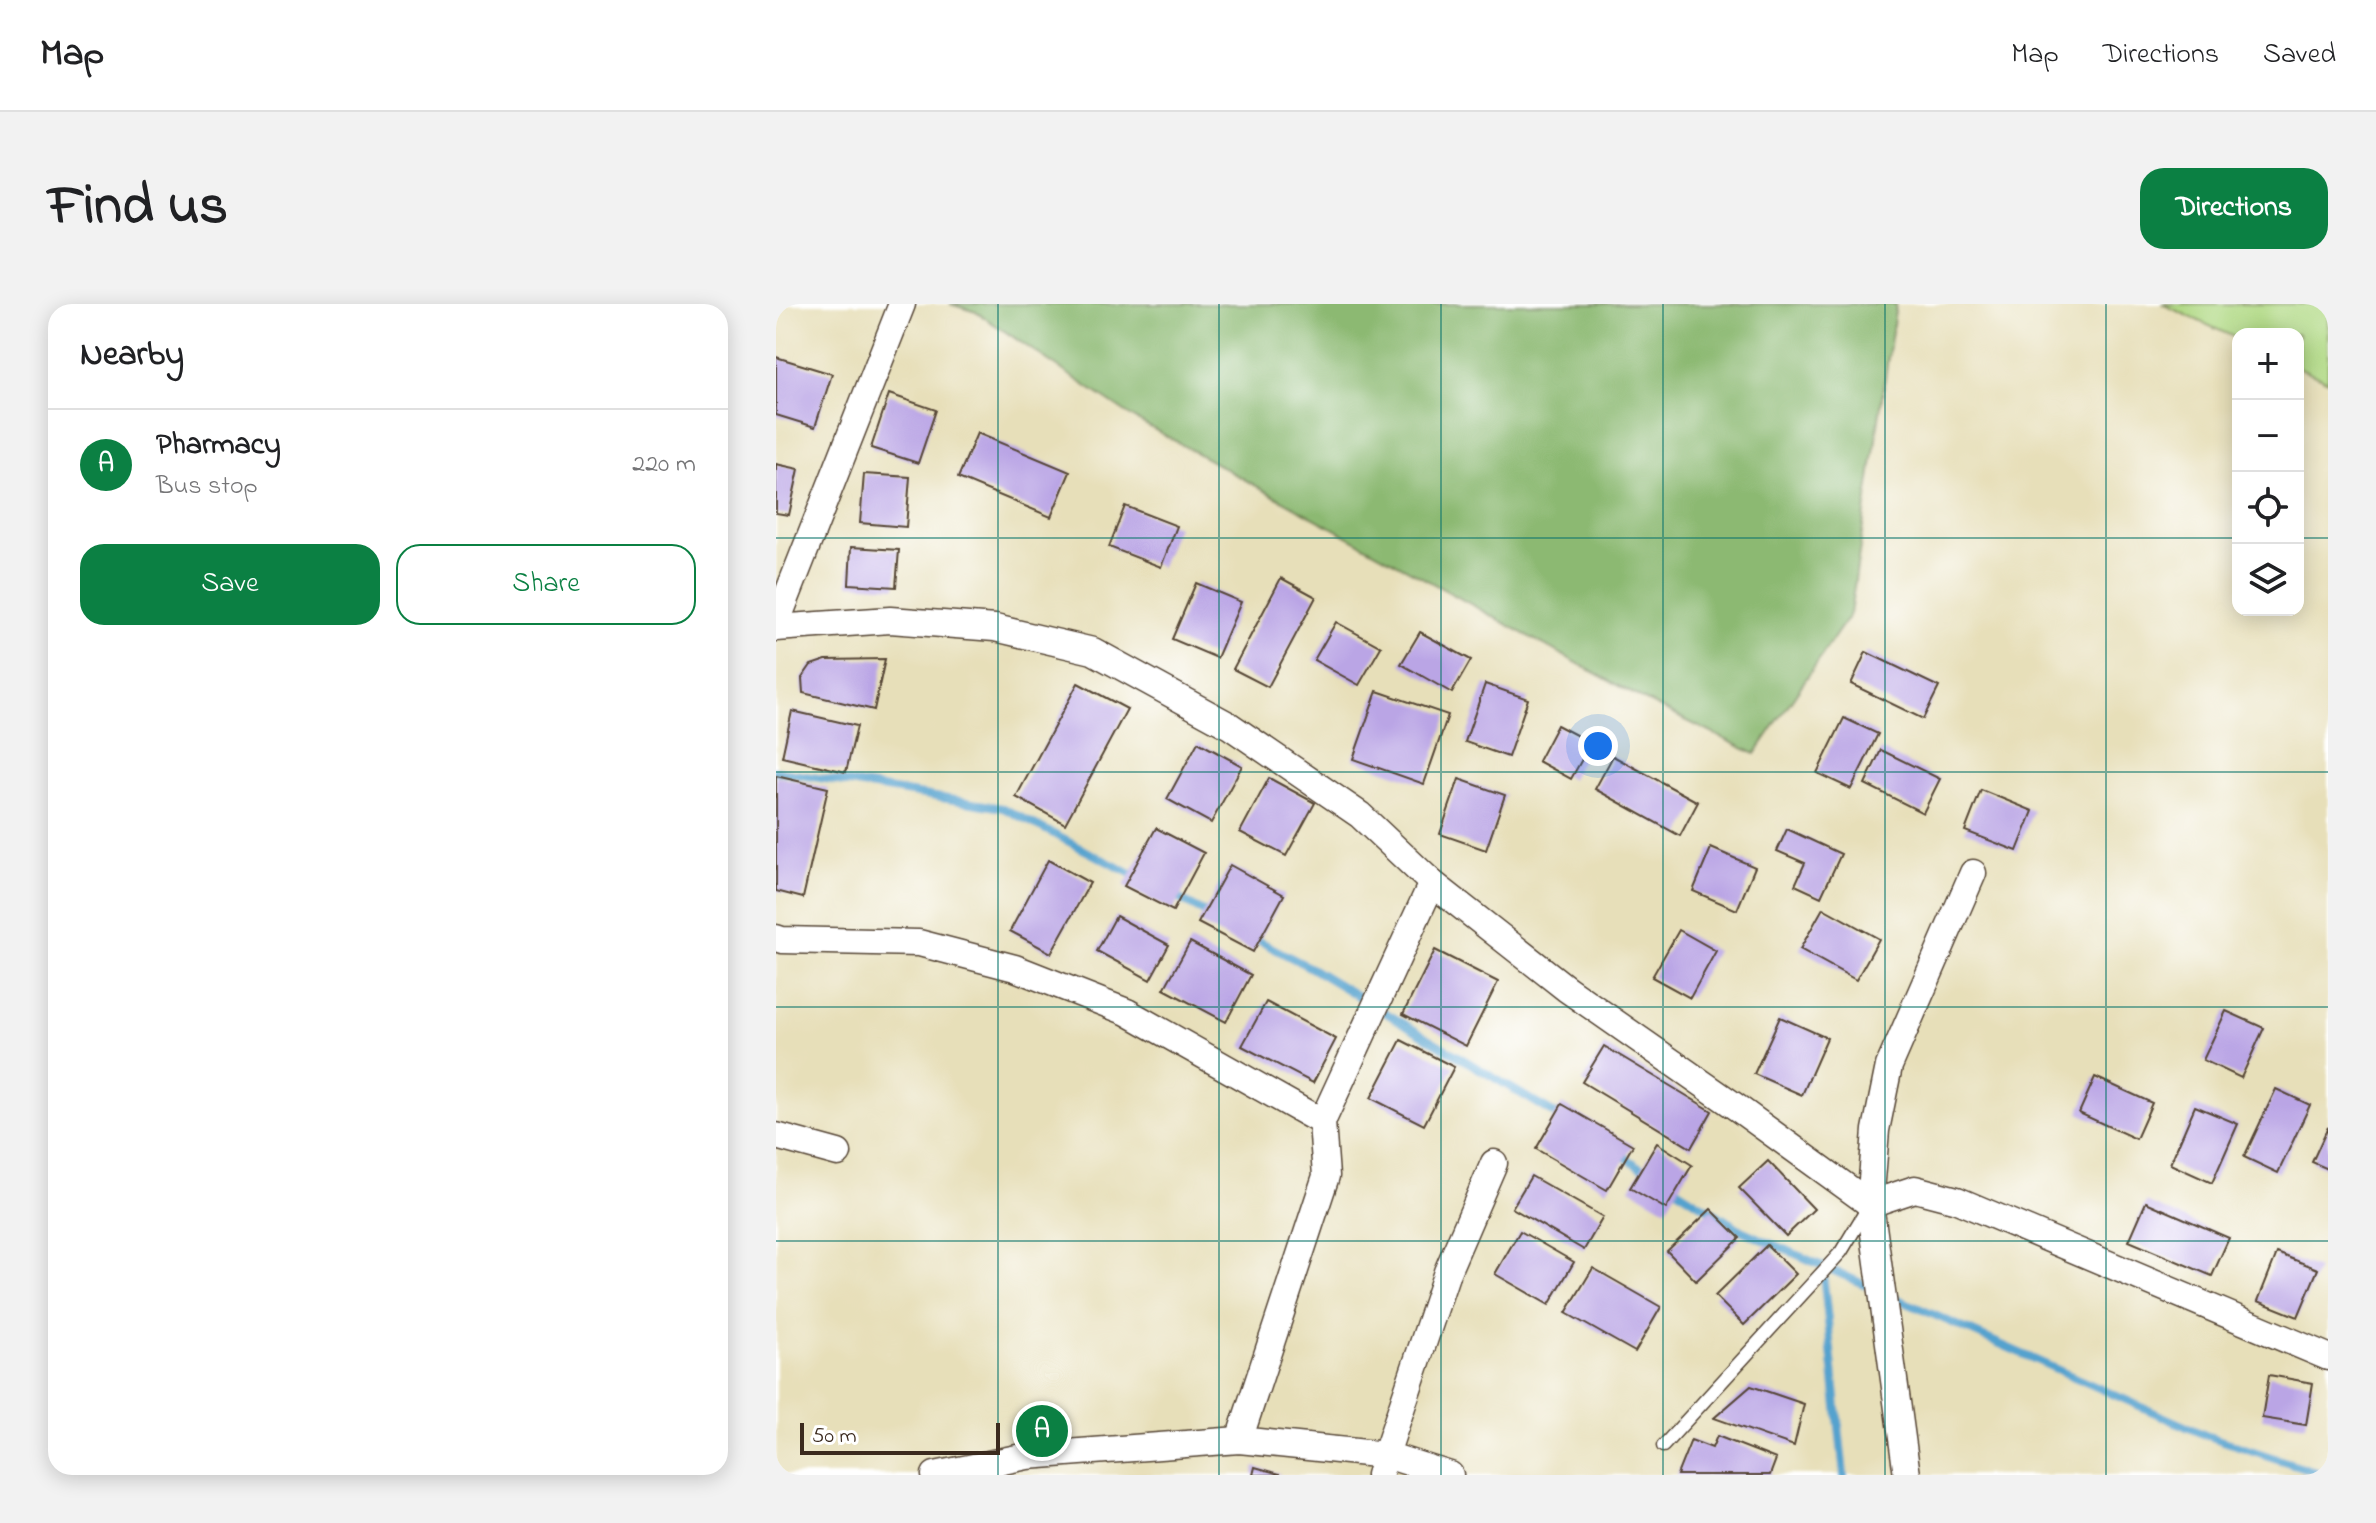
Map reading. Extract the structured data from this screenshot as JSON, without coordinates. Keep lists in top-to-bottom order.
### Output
{
  "scale_bar": "50 m",
  "page": {
    "header": "Map",
    "nav": ["Map", "Directions", "Saved"],
    "title": "Find us",
    "buttons": [
      "Directions",
      ["Save", "Share"]
    ],
    "heading": "Nearby",
    "map_buttons": ["+", "−"],
    "list": [
      {
        "mark": "A",
        "name": "Pharmacy",
        "note": "Bus stop",
        "value": "220 m"
      }
    ],
    "pins": "A",
    "scale": "50 m"
  }
}
